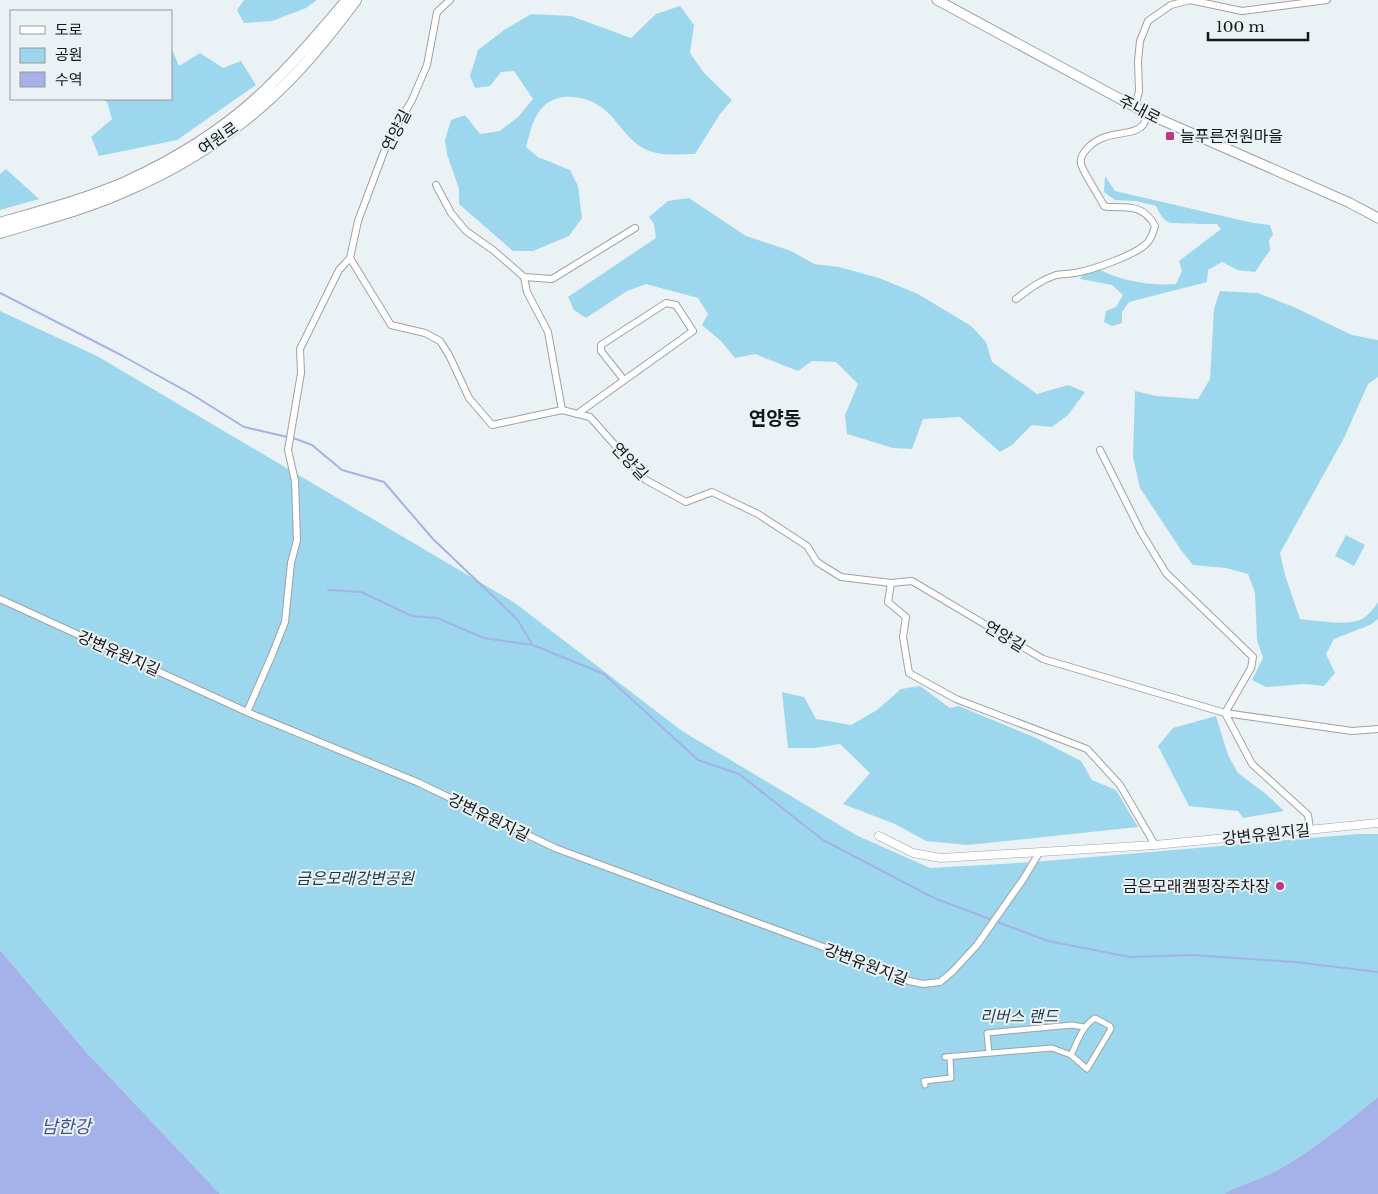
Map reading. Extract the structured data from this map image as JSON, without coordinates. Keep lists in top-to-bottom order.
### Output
{
  "streets": {
    "highway": ["여원로"],
    "main road": ["주내로"],
    "street": ["연양길", "강변유원지길"]
  },
  "districts": ["연양동"],
  "water": ["남한강"],
  "parks": ["금은모래강변공원", "리버스 랜드"],
  "places": {
    "transit": ["늘푸른전원마을"],
    "other": ["금은모래캠핑장주차장"]
  },
  "legend": ["도로", "공원", "수역"],
  "scale_bar": "100 m"
}
